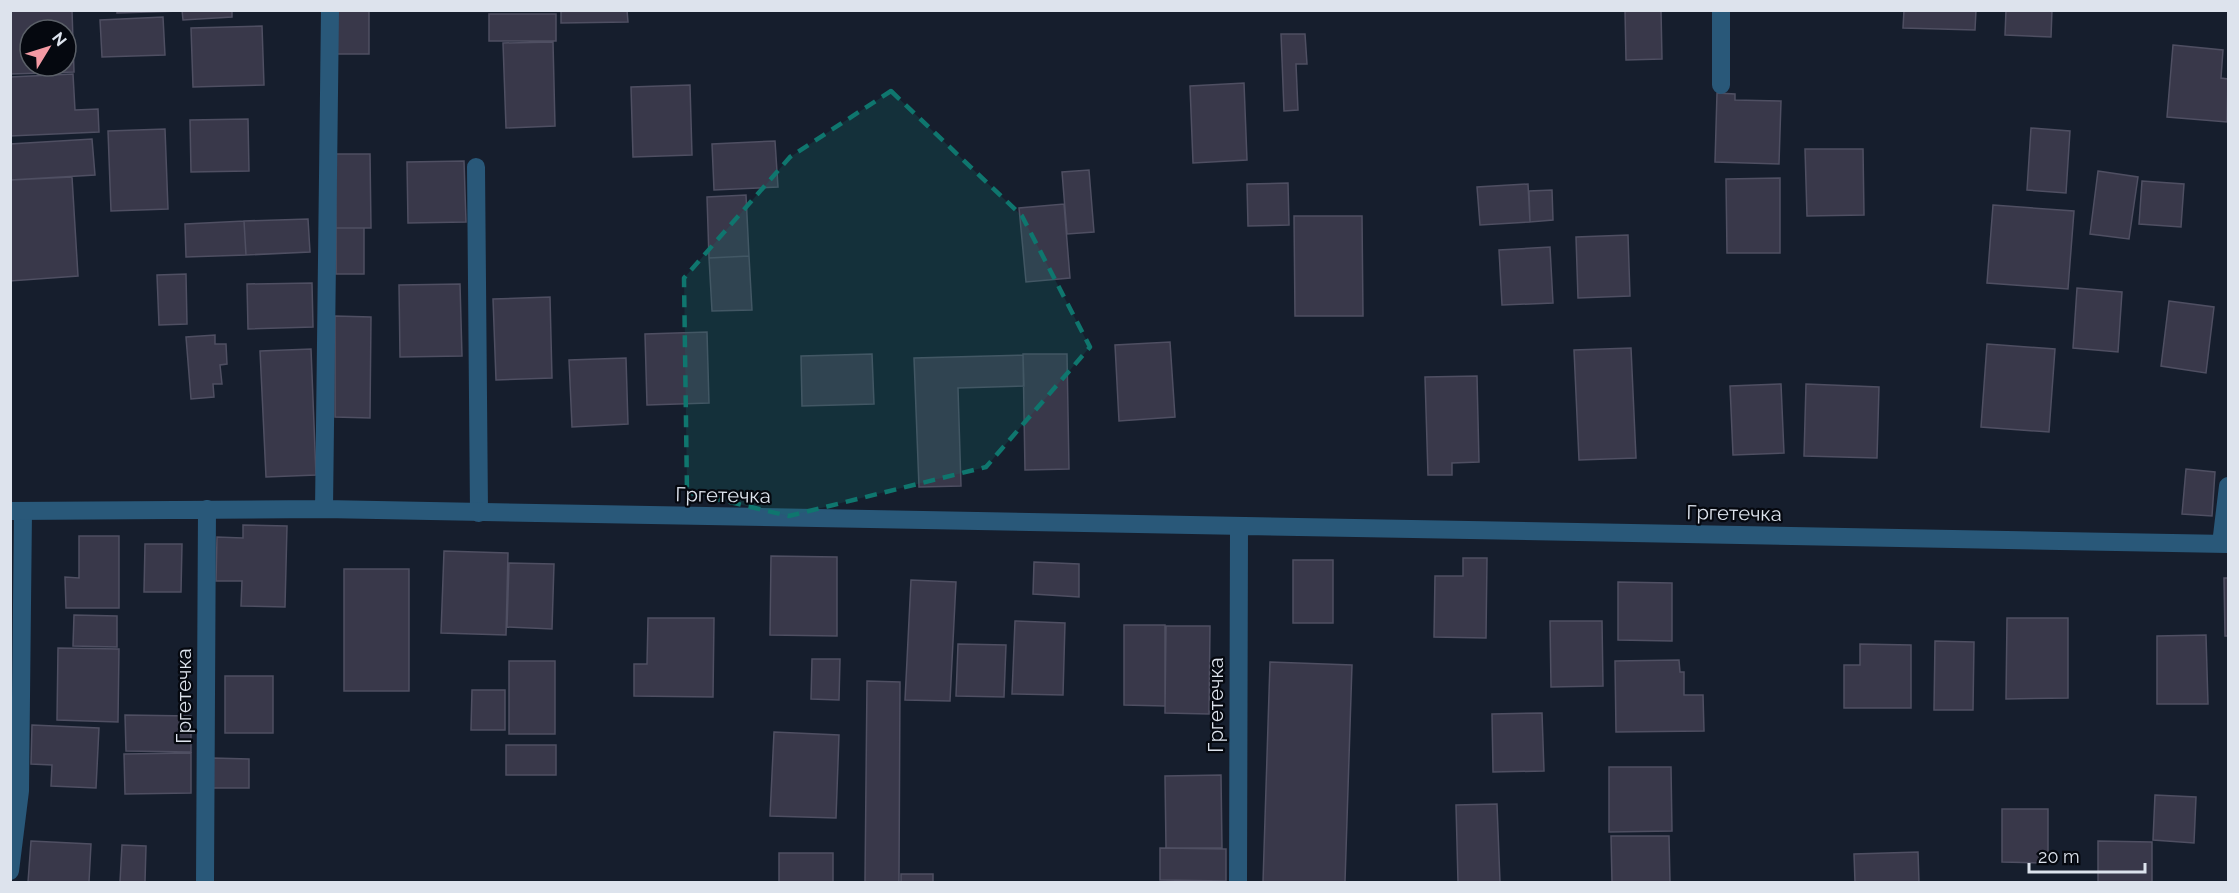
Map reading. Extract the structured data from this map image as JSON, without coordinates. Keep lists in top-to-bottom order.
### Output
{
  "streets": {
    "street": ["Гргетечка"]
  },
  "scale_bar": "20 m",
  "north": "top right"
}
